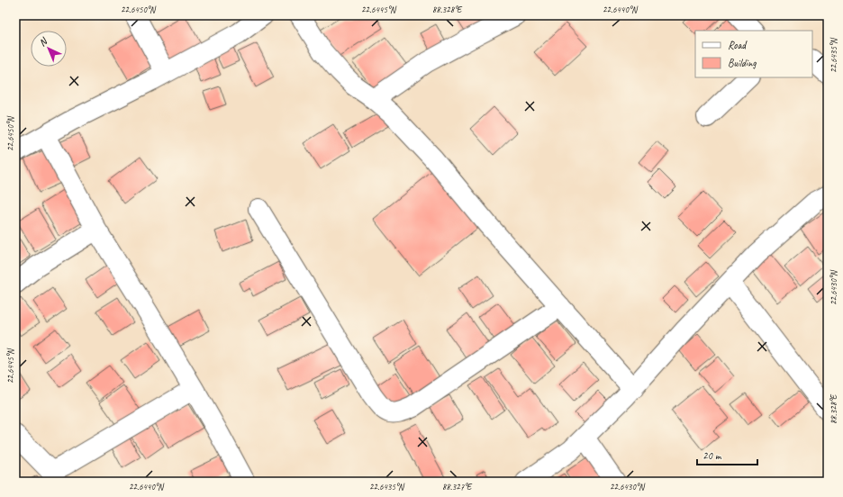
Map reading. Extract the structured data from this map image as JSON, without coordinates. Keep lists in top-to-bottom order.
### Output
{
  "legend": ["Road", "Building"],
  "scale_bar": "20 m",
  "north": "top left",
  "coordinates": [
    "22.6450°N",
    "22.6445°N",
    "88.328°E",
    "22.6440°N",
    "22.6435°N",
    "22.6430°N",
    "88.327°E"
  ]
}
